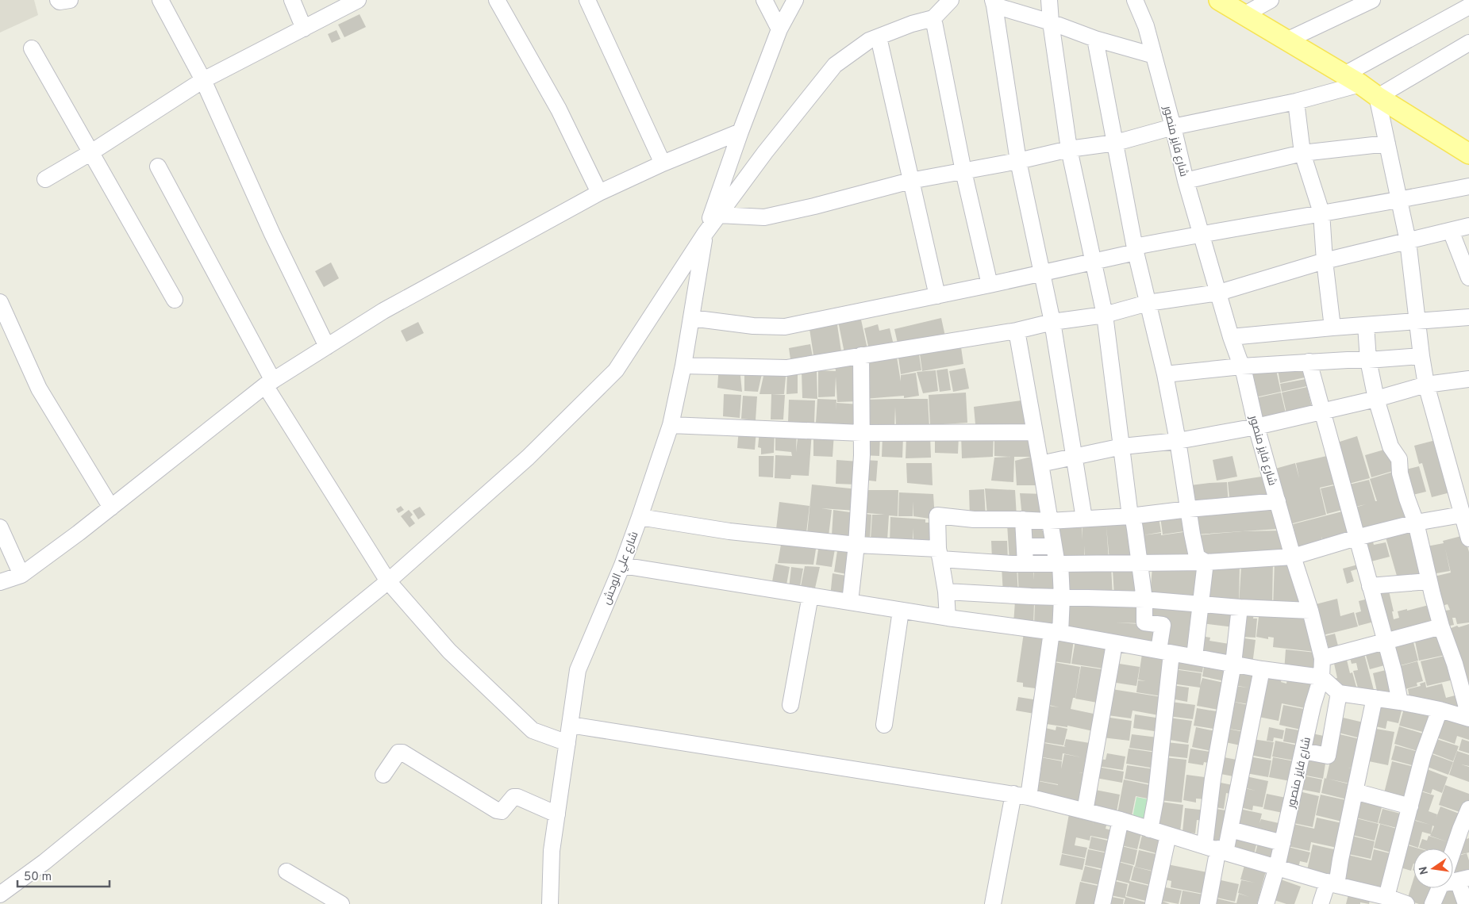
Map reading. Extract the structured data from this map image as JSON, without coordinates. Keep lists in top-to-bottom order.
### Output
{
  "streets": {
    "street": ["شارع فايز منصور", "شارع علي الوحش"]
  },
  "scale_bar": "50 m",
  "north": "left"
}
